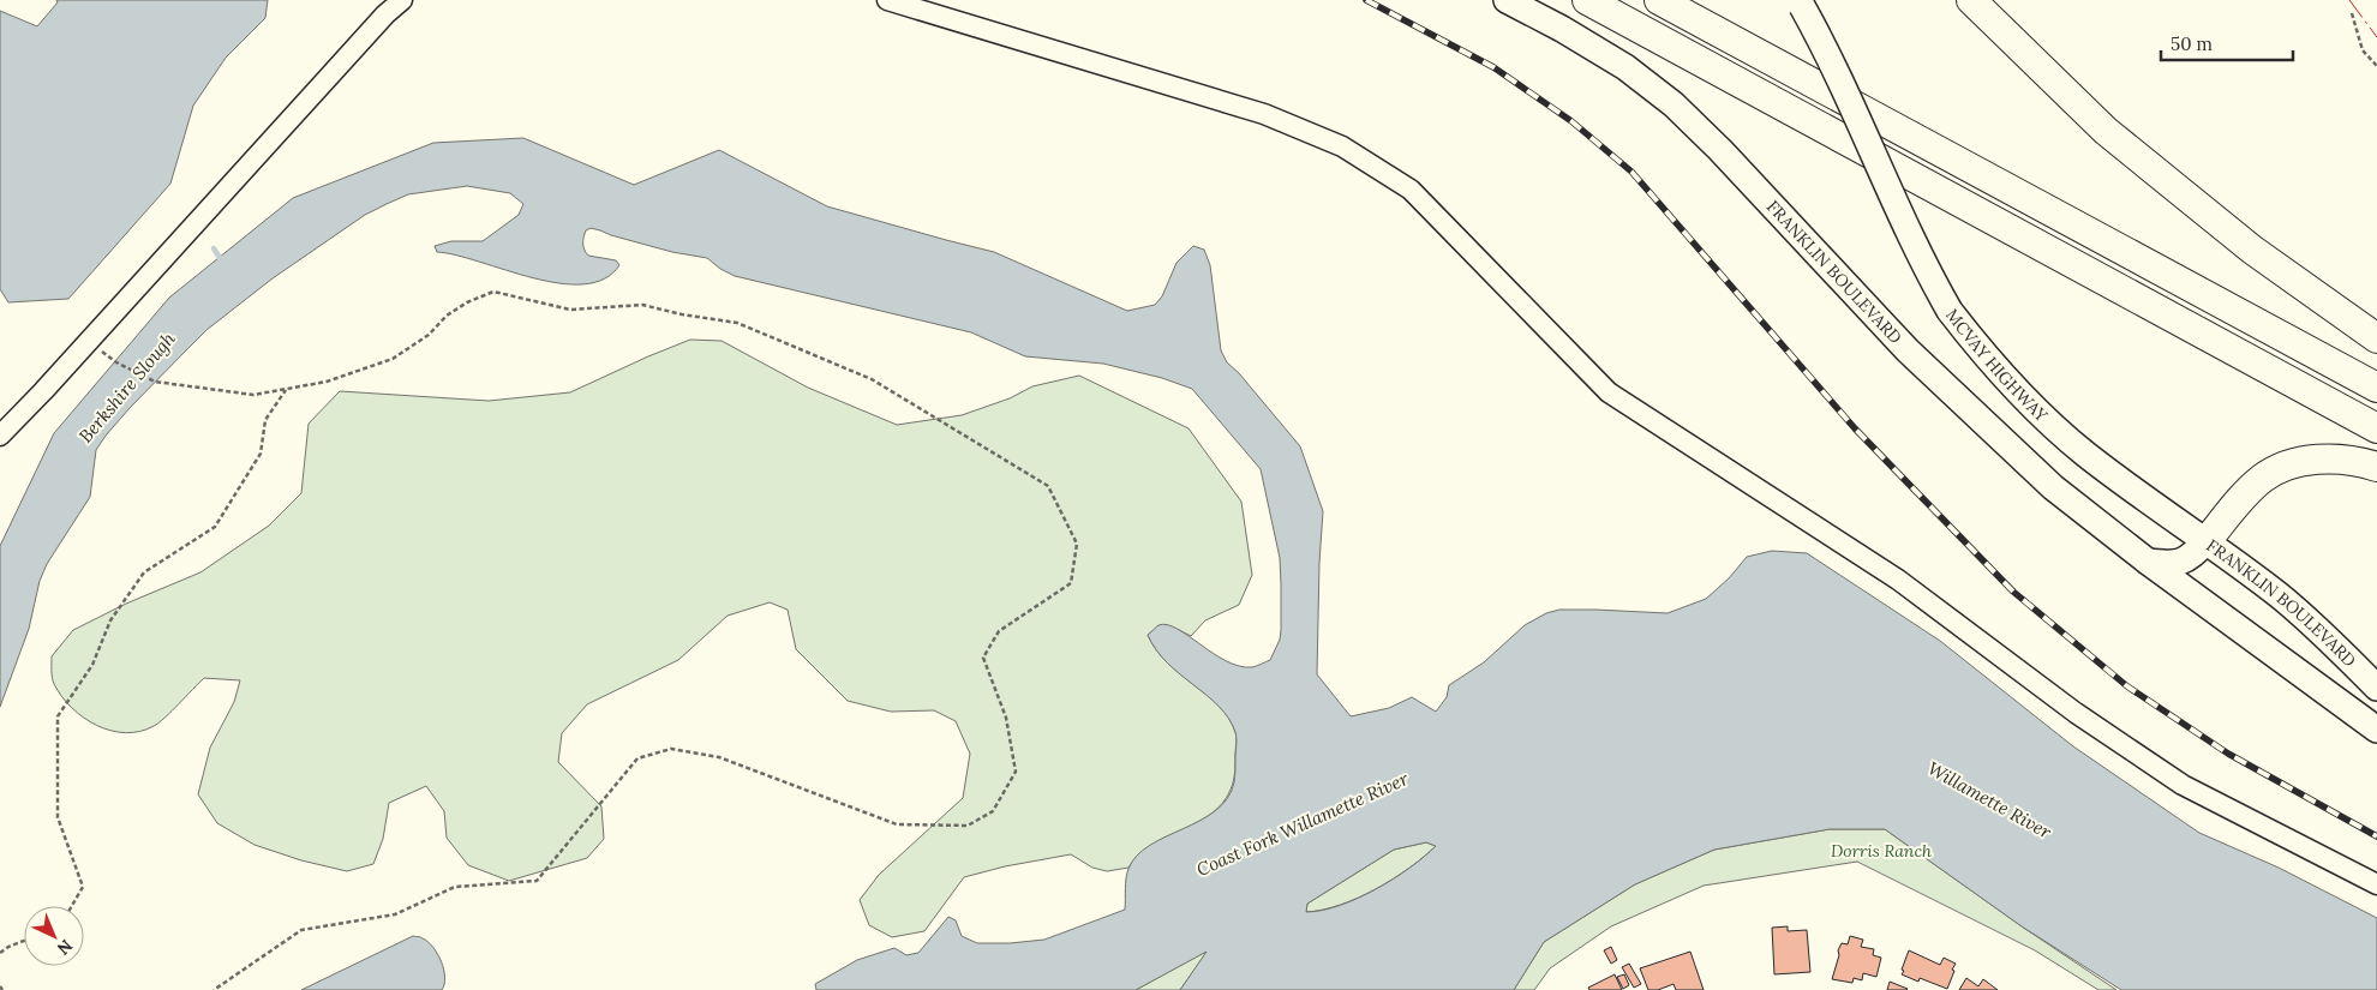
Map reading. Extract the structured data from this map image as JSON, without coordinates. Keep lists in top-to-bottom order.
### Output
{
  "streets": {
    "main road": ["FRANKLIN BOULEVARD", "MCVAY HIGHWAY"]
  },
  "crossings": [
    ["FRANKLIN BOULEVARD", "MCVAY HIGHWAY"]
  ],
  "water": ["Berkshire Slough", "Willamette River", "Coast Fork Willamette River"],
  "parks": ["Dorris Ranch"],
  "scale_bar": "50 m",
  "north": "bottom right"
}
